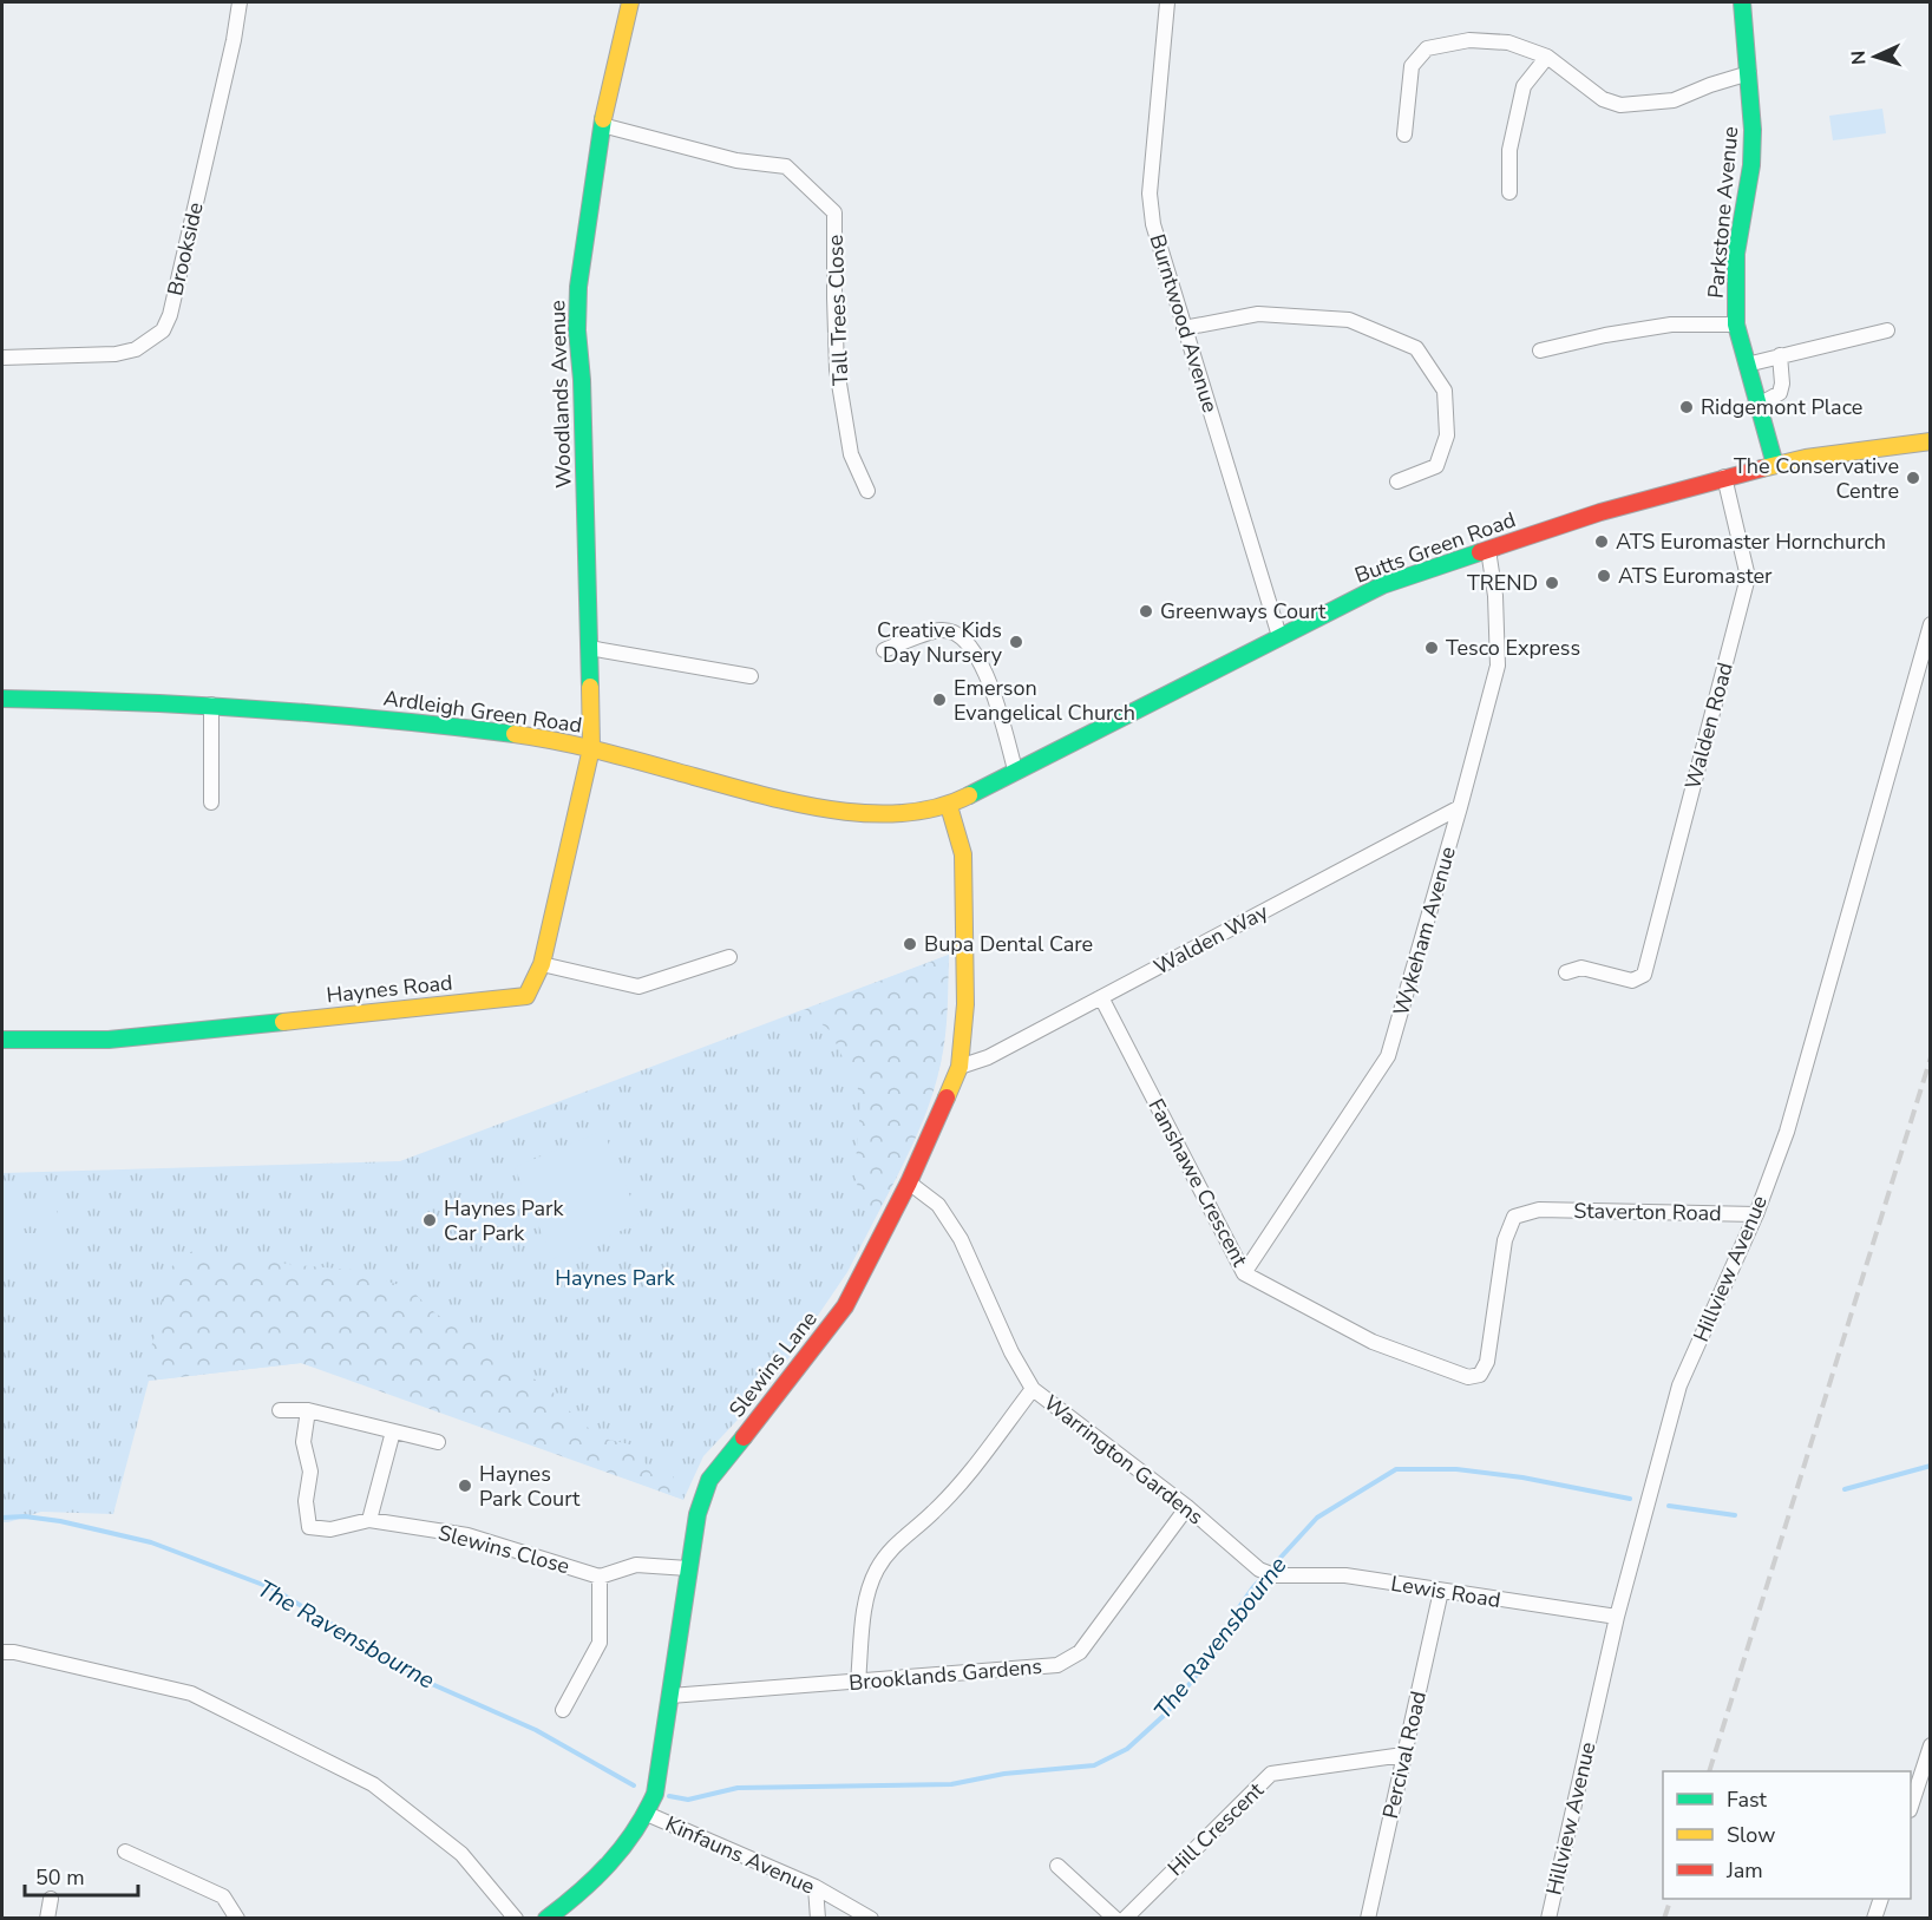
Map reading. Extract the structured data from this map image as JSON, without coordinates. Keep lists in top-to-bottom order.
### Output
{
  "streets": {
    "street": [
      "Parkstone Avenue",
      "Brookside",
      "Tall Trees Close",
      "Burntwood Avenue",
      "Woodlands Avenue",
      "Butts Green Road",
      "Ardleigh Green Road",
      "Walden Road",
      "Wykeham Avenue",
      "Walden Way",
      "Haynes Road",
      "Fanshawe Crescent",
      "Staverton Road",
      "Hillview Avenue",
      "Slewins Lane",
      "Warrington Gardens",
      "Slewins Close",
      "Lewis Road",
      "Brooklands Gardens",
      "Percival Road",
      "Hill Crescent",
      "Kinfauns Avenue"
    ]
  },
  "crossings": [
    ["Parkstone Avenue", "Butts Green Road"],
    ["Tall Trees Close", "Woodlands Avenue"],
    ["Burntwood Avenue", "Butts Green Road"],
    ["Woodlands Avenue", "Ardleigh Green Road"],
    ["Woodlands Avenue", "Haynes Road"],
    ["Butts Green Road", "Ardleigh Green Road"],
    ["Butts Green Road", "Walden Road"],
    ["Butts Green Road", "Wykeham Avenue"],
    ["Butts Green Road", "Slewins Lane"],
    ["Ardleigh Green Road", "Haynes Road"],
    ["Ardleigh Green Road", "Slewins Lane"],
    ["Wykeham Avenue", "Walden Way"],
    ["Wykeham Avenue", "Fanshawe Crescent"],
    ["Walden Way", "Fanshawe Crescent"],
    ["Walden Way", "Slewins Lane"],
    ["Fanshawe Crescent", "Staverton Road"],
    ["Staverton Road", "Hillview Avenue"],
    ["Hillview Avenue", "Lewis Road"],
    ["Slewins Lane", "Warrington Gardens"],
    ["Slewins Lane", "Brooklands Gardens"],
    ["Slewins Lane", "Kinfauns Avenue"],
    ["Warrington Gardens", "Lewis Road"],
    ["Warrington Gardens", "Brooklands Gardens"],
    ["Lewis Road", "Percival Road"],
    ["Percival Road", "Hill Crescent"]
  ],
  "water": ["The Ravensbourne"],
  "parks": ["Haynes Park"],
  "places": [
    "Ridgemont Place",
    "The Conservative Centre",
    "ATS Euromaster Hornchurch",
    "ATS Euromaster",
    "TREND",
    "Greenways Court",
    "Creative Kids Day Nursery",
    "Tesco Express",
    "Emerson Evangelical Church",
    "Bupa Dental Care",
    "Haynes Park Car Park",
    "Haynes Park Court"
  ],
  "legend": ["Fast", "Slow", "Jam"],
  "scale_bar": "50 m",
  "north": "left"
}
